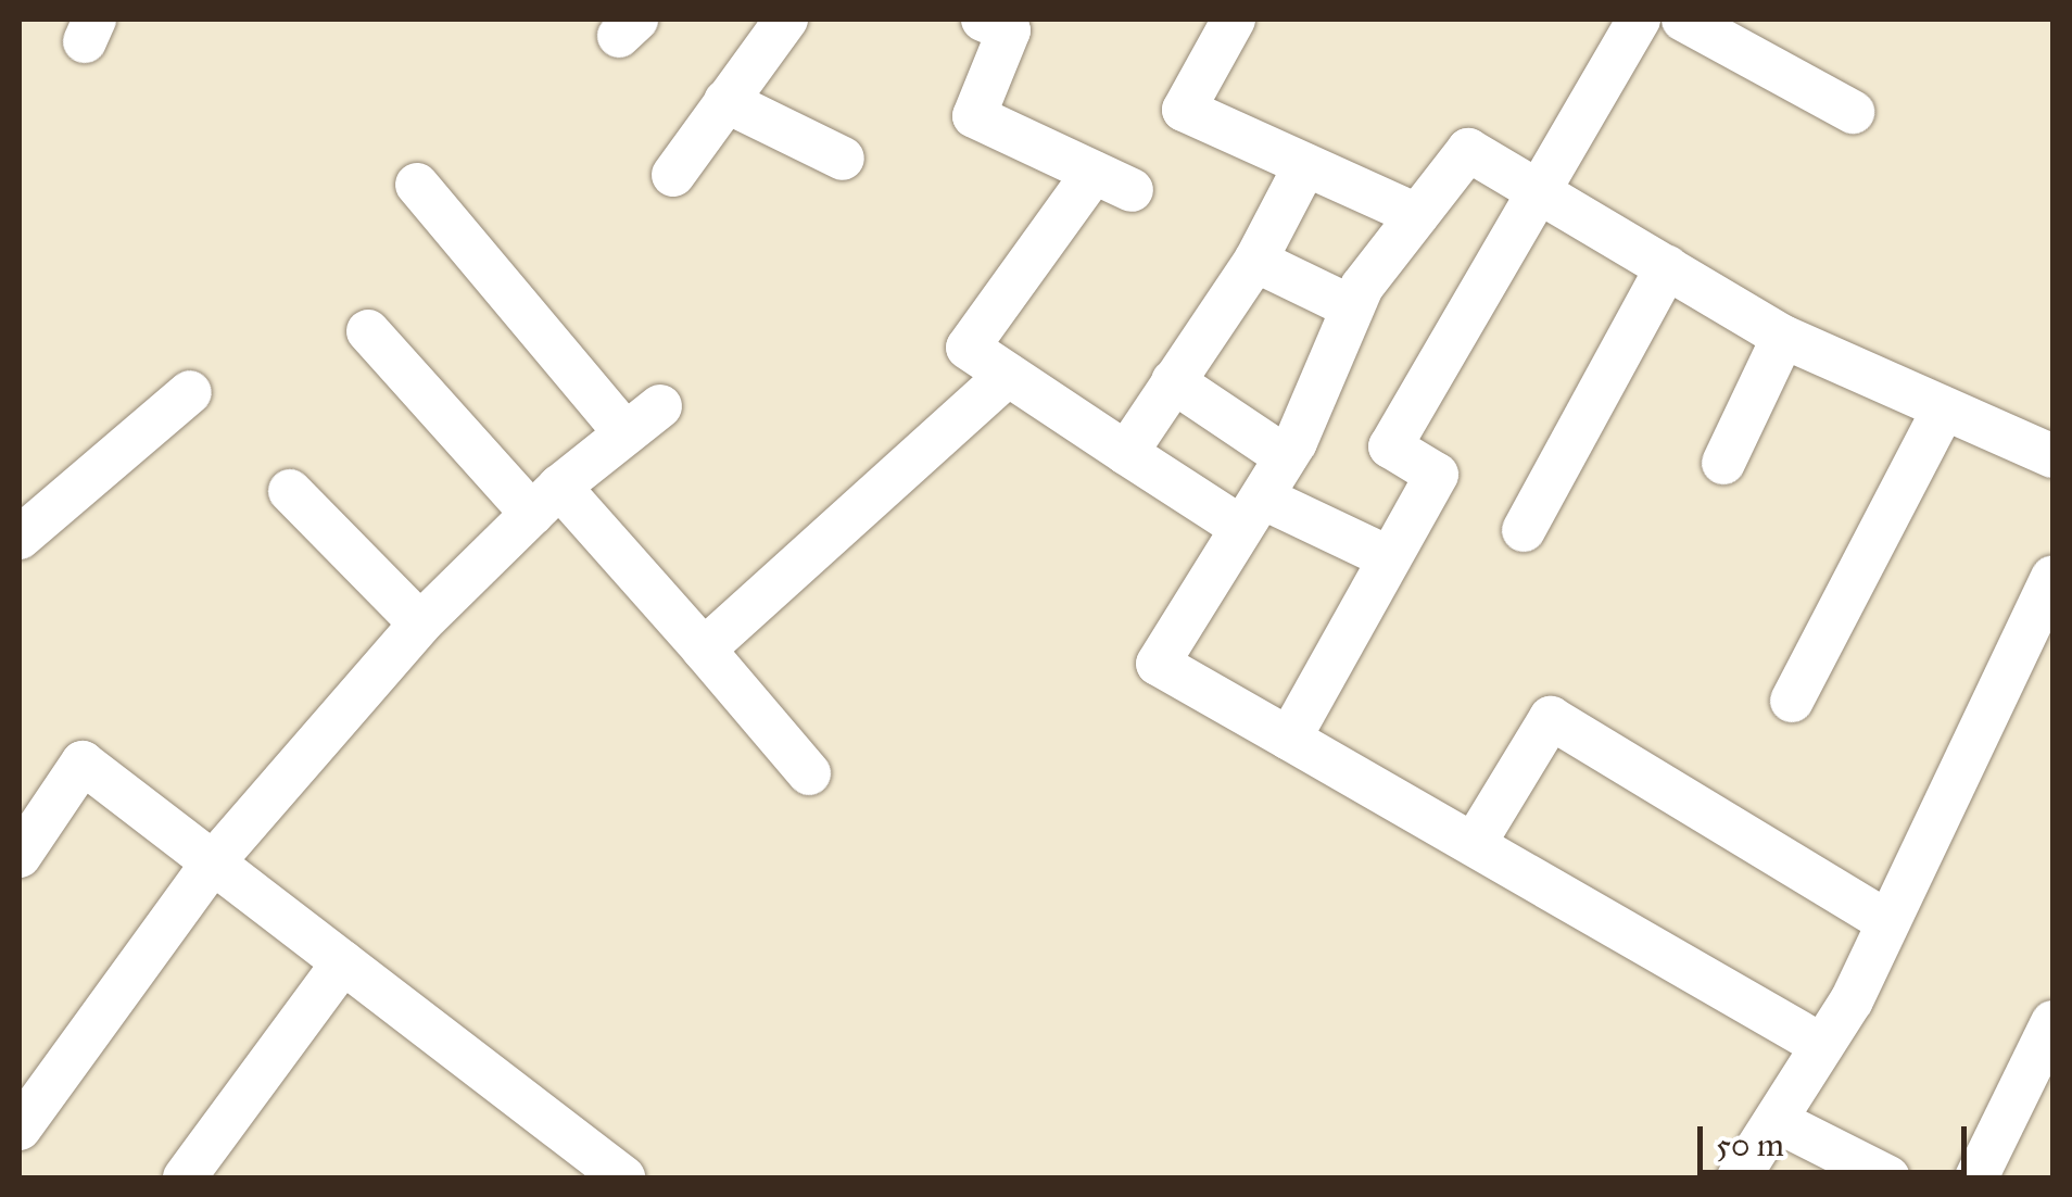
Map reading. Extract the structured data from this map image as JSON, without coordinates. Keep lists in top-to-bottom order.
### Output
{
  "scale_bar": "50 m"
}
